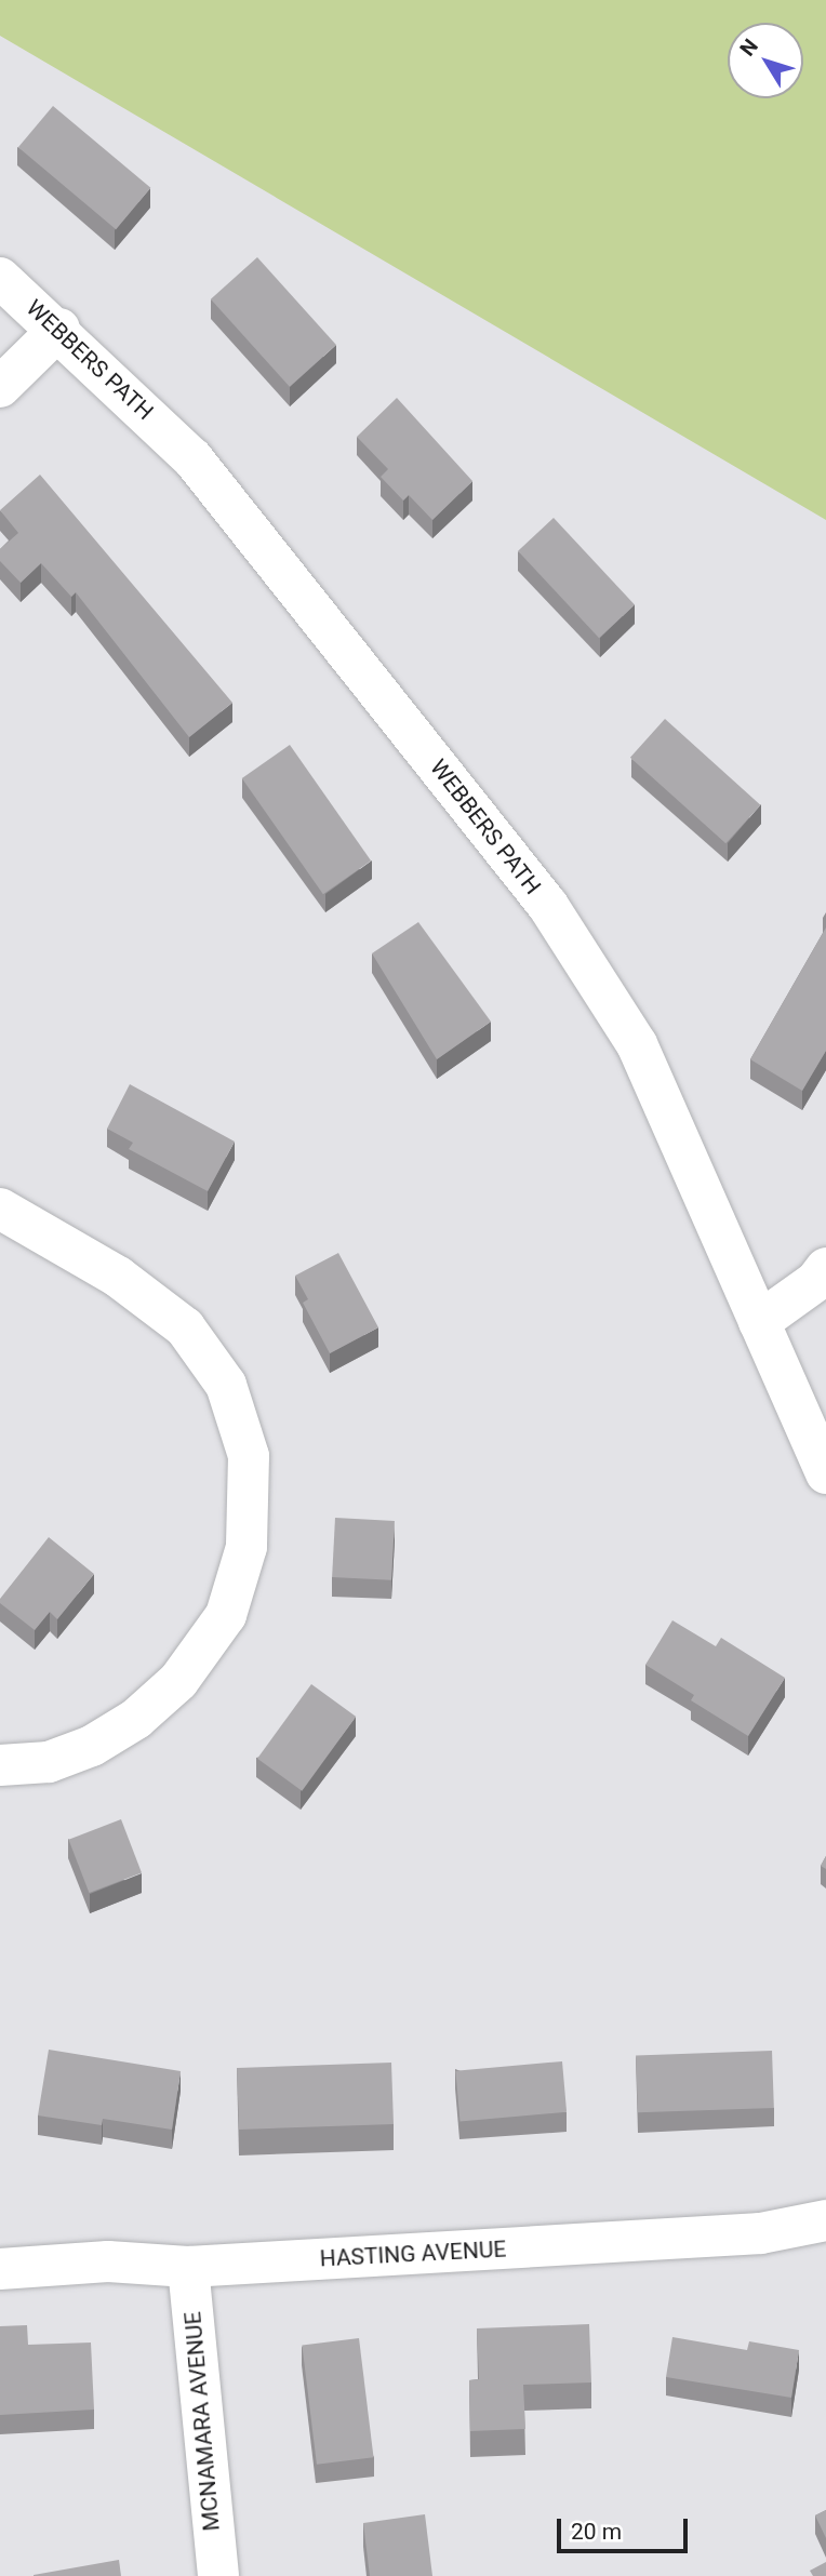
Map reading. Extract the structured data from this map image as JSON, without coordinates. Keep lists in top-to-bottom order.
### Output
{
  "streets": {
    "street": ["WEBBERS PATH", "HASTING AVENUE", "MCNAMARA AVENUE"]
  },
  "crossings": [
    ["HASTING AVENUE", "MCNAMARA AVENUE"]
  ],
  "scale_bar": "20 m",
  "north": "top left"
}
